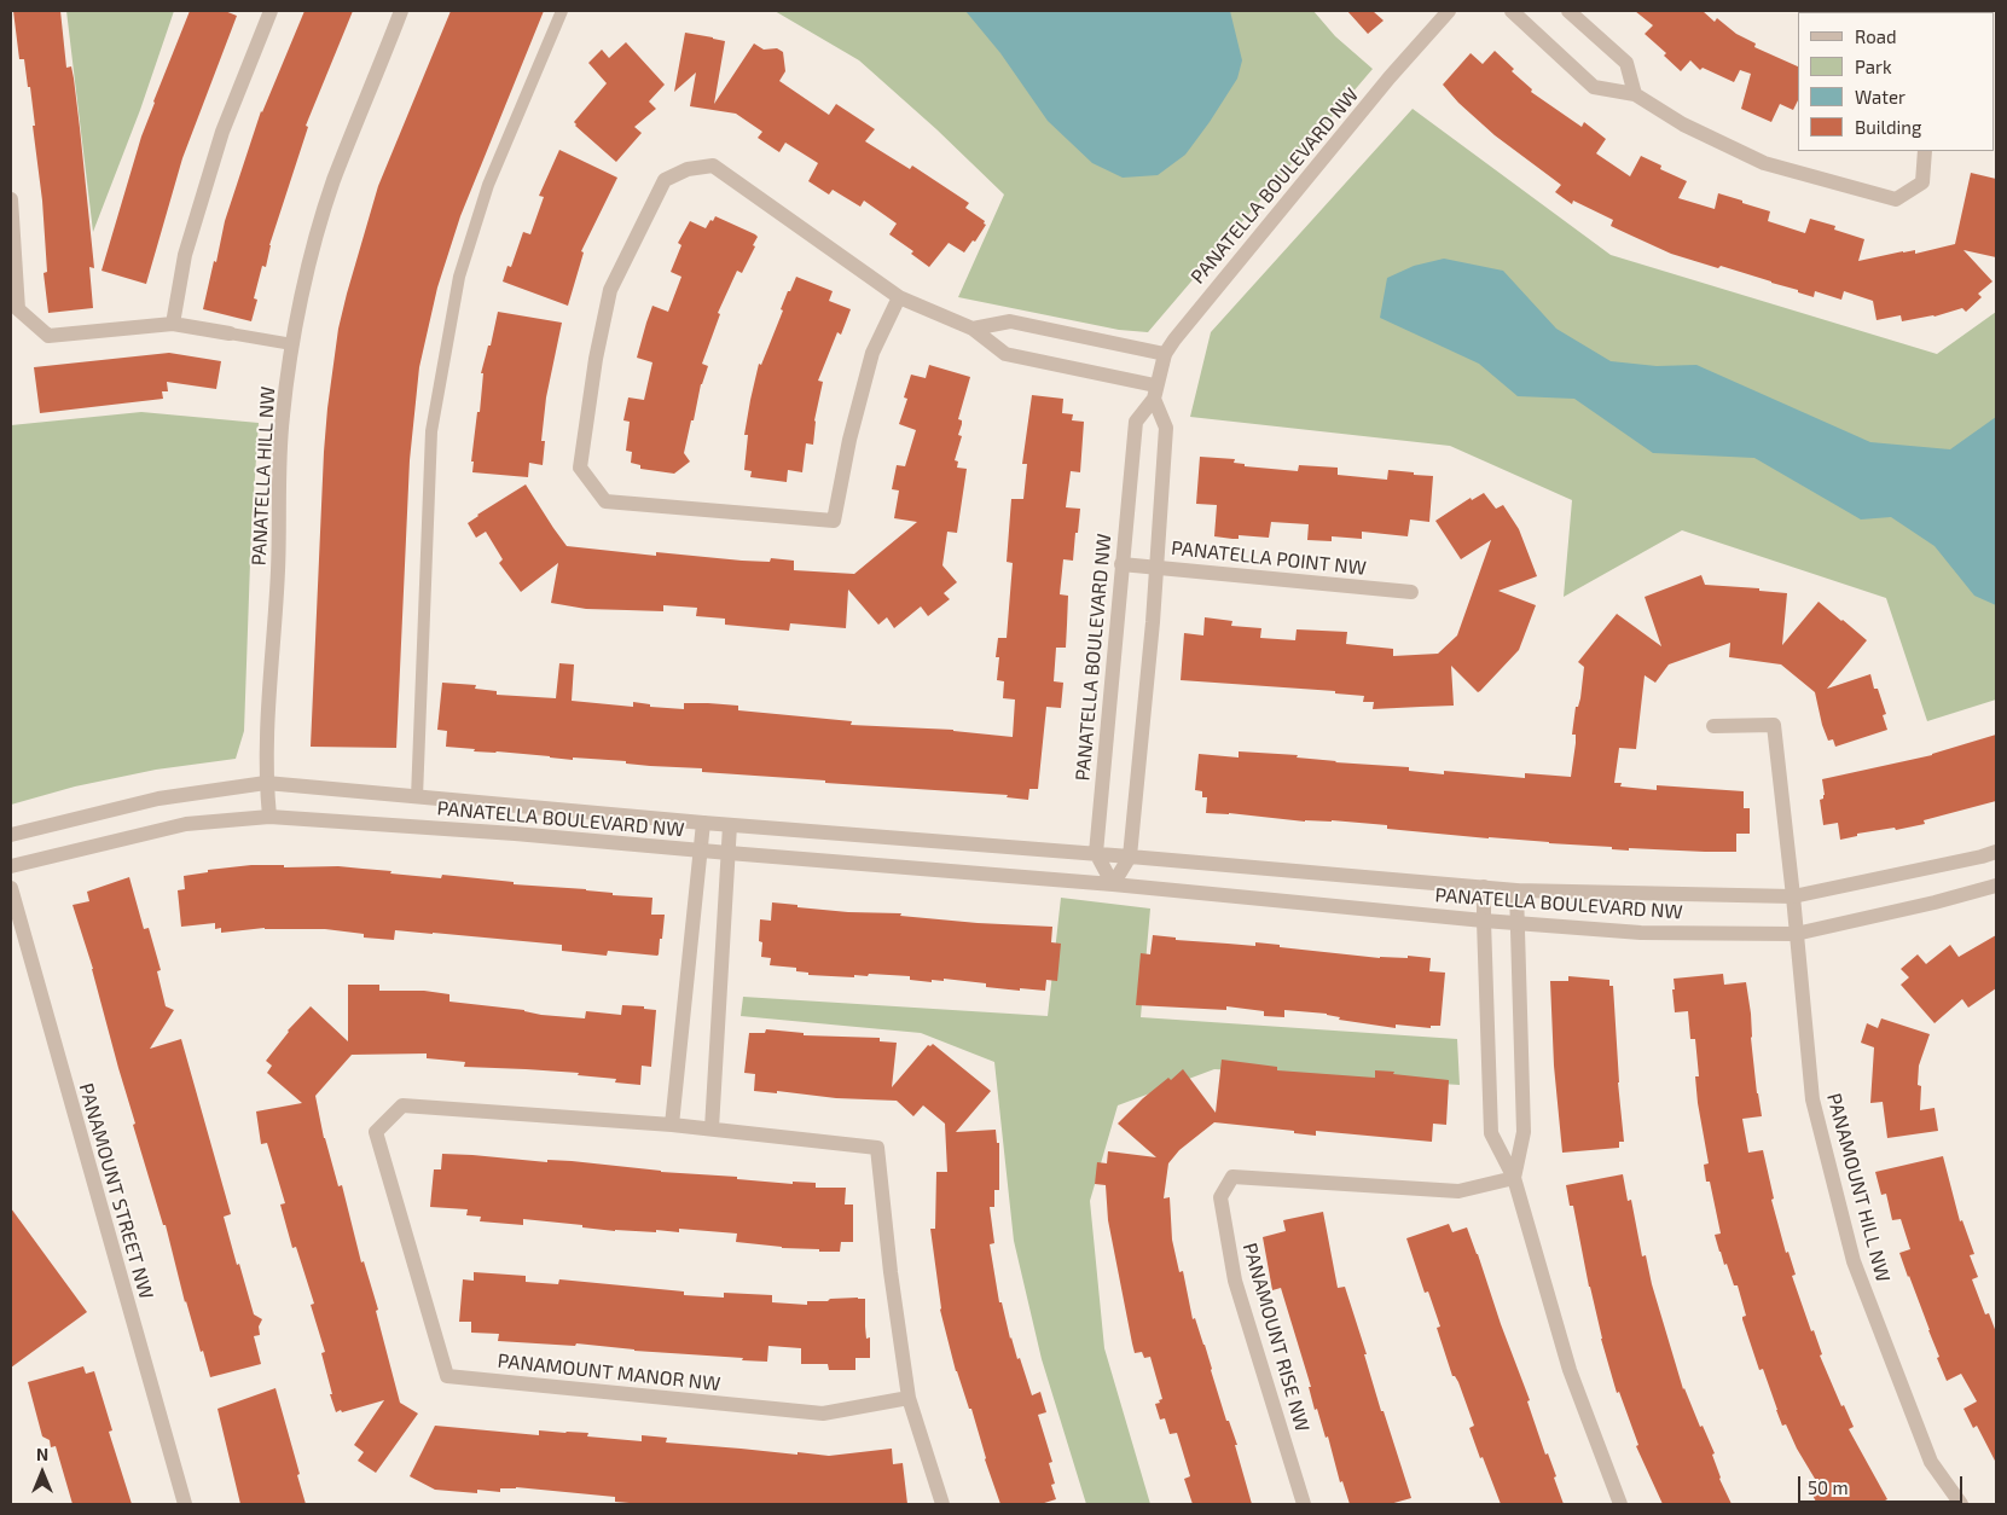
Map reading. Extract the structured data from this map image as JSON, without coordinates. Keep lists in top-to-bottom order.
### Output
{
  "streets": {
    "street": [
      "PANATELLA BOULEVARD NW",
      "PANATELLA HILL NW",
      "PANATELLA POINT NW",
      "PANAMOUNT HILL NW",
      "PANAMOUNT STREET NW",
      "PANAMOUNT RISE NW",
      "PANAMOUNT MANOR NW"
    ]
  },
  "crossings": [
    ["PANATELLA BOULEVARD NW", "PANATELLA HILL NW"],
    ["PANATELLA BOULEVARD NW", "PANATELLA POINT NW"],
    ["PANATELLA BOULEVARD NW", "PANAMOUNT HILL NW"]
  ],
  "legend": [
    "Road",
    "Park",
    "Water",
    "Building"
  ],
  "scale_bar": "50 m",
  "north": "top"
}
